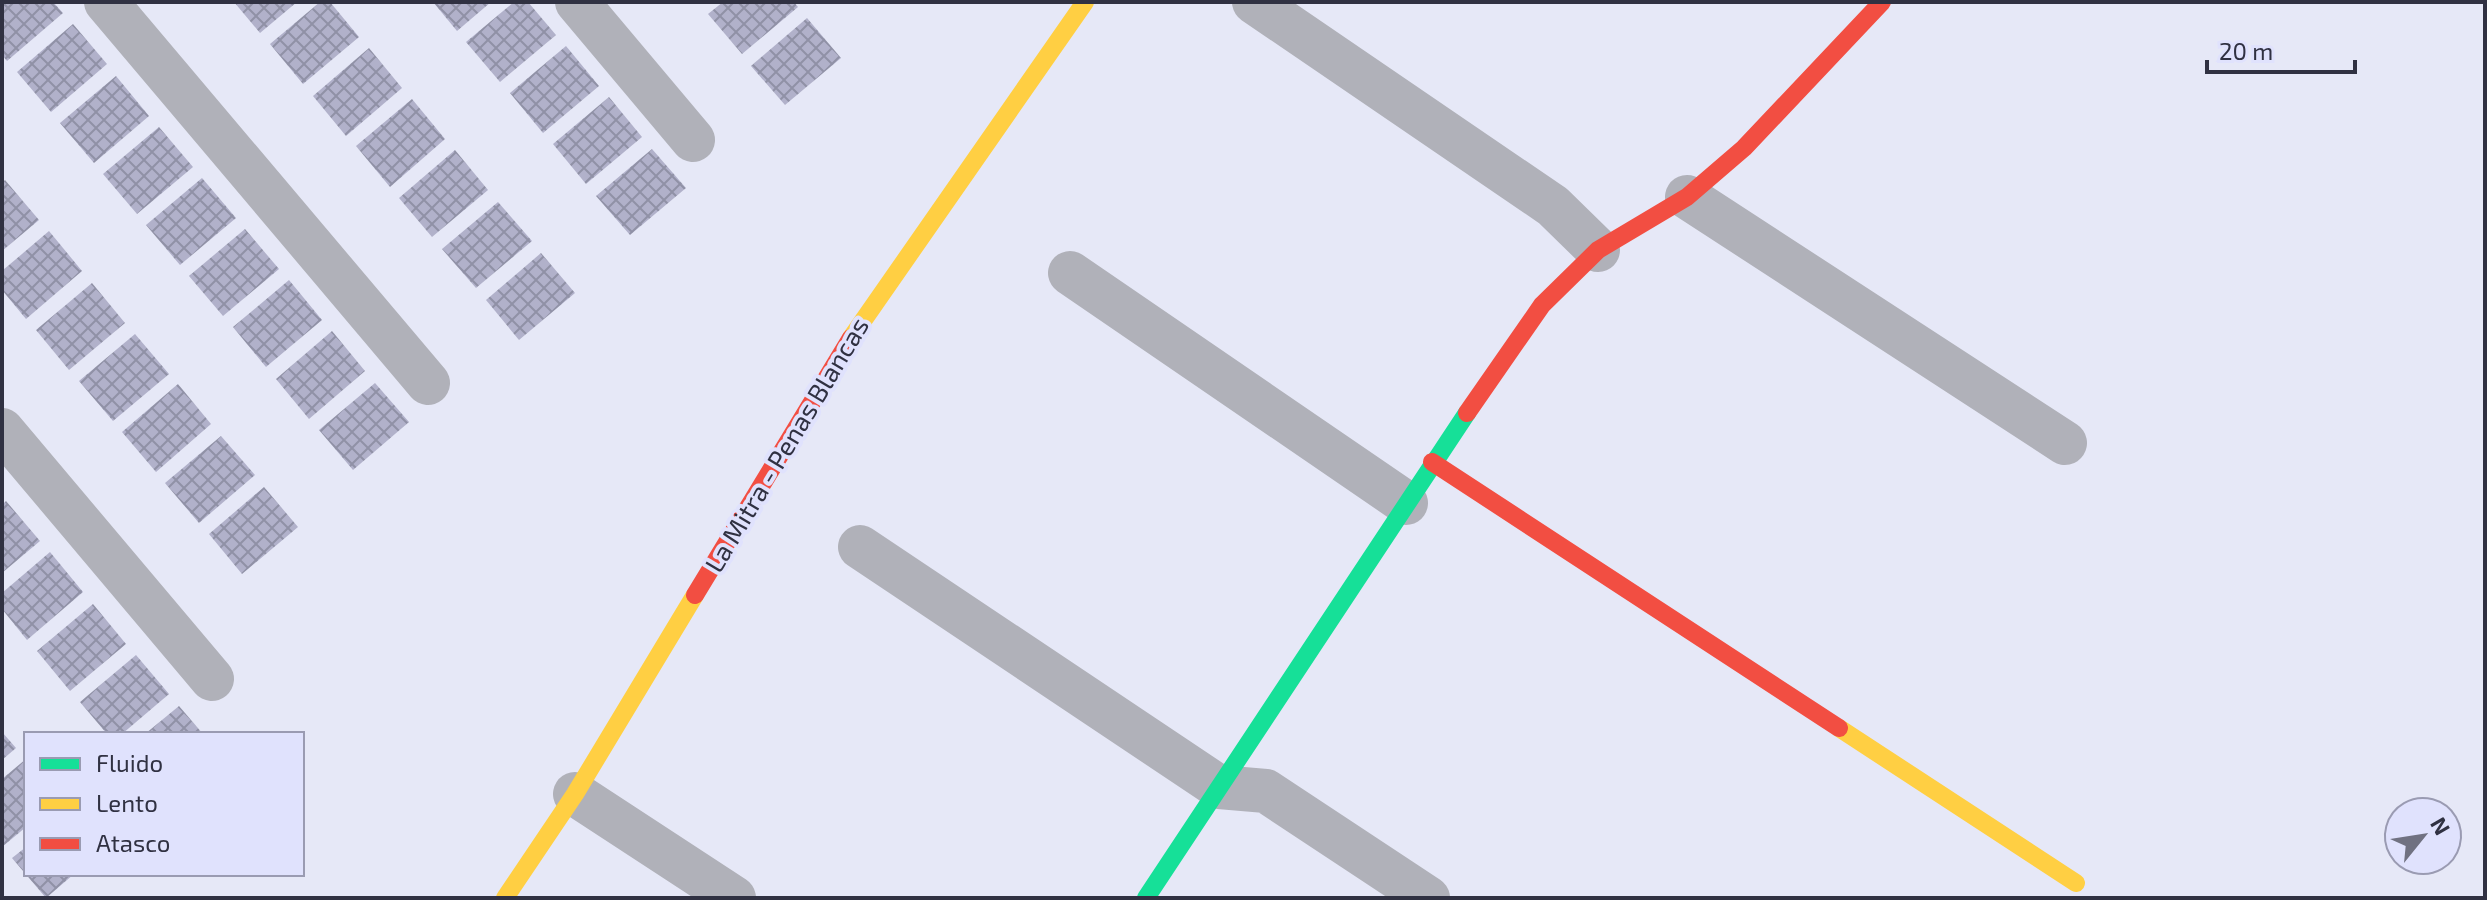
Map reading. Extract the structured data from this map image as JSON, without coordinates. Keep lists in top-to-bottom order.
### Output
{
  "streets": {
    "street": ["La Mitra - Penas Blancas"]
  },
  "legend": ["Fluido", "Lento", "Atasco"],
  "scale_bar": "20 m",
  "north": "top right"
}
